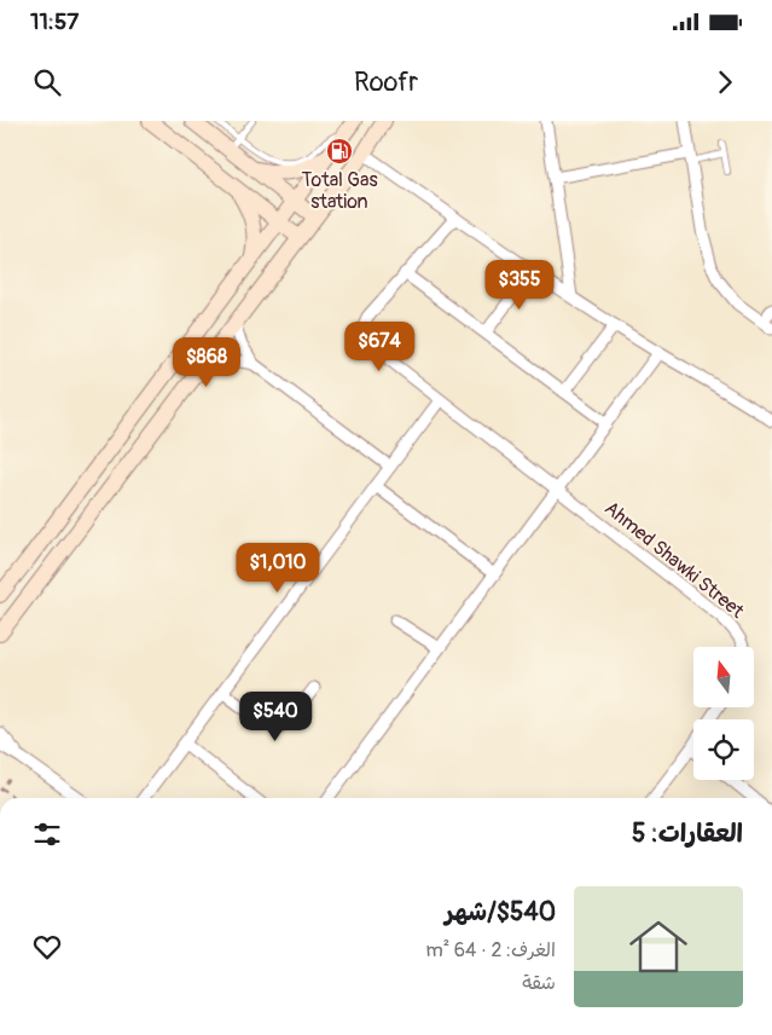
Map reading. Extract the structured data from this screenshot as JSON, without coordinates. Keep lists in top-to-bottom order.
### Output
{
  "streets": {
    "street": ["Ahmed Shawki Street"]
  },
  "places": {
    "fuel station": ["Total Gas station"]
  },
  "north": "top",
  "page": {
    "status": "11:57",
    "header": "Roofr",
    "price": [
      "$355",
      "$674",
      "$868",
      "$1,010",
      "$540"
    ],
    "heading": "العقارات: 5",
    "list": [
      {
        "name": "$540/شهر",
        "note": "الغرف: 2 · 64 m² · شقة"
      }
    ]
  }
}
